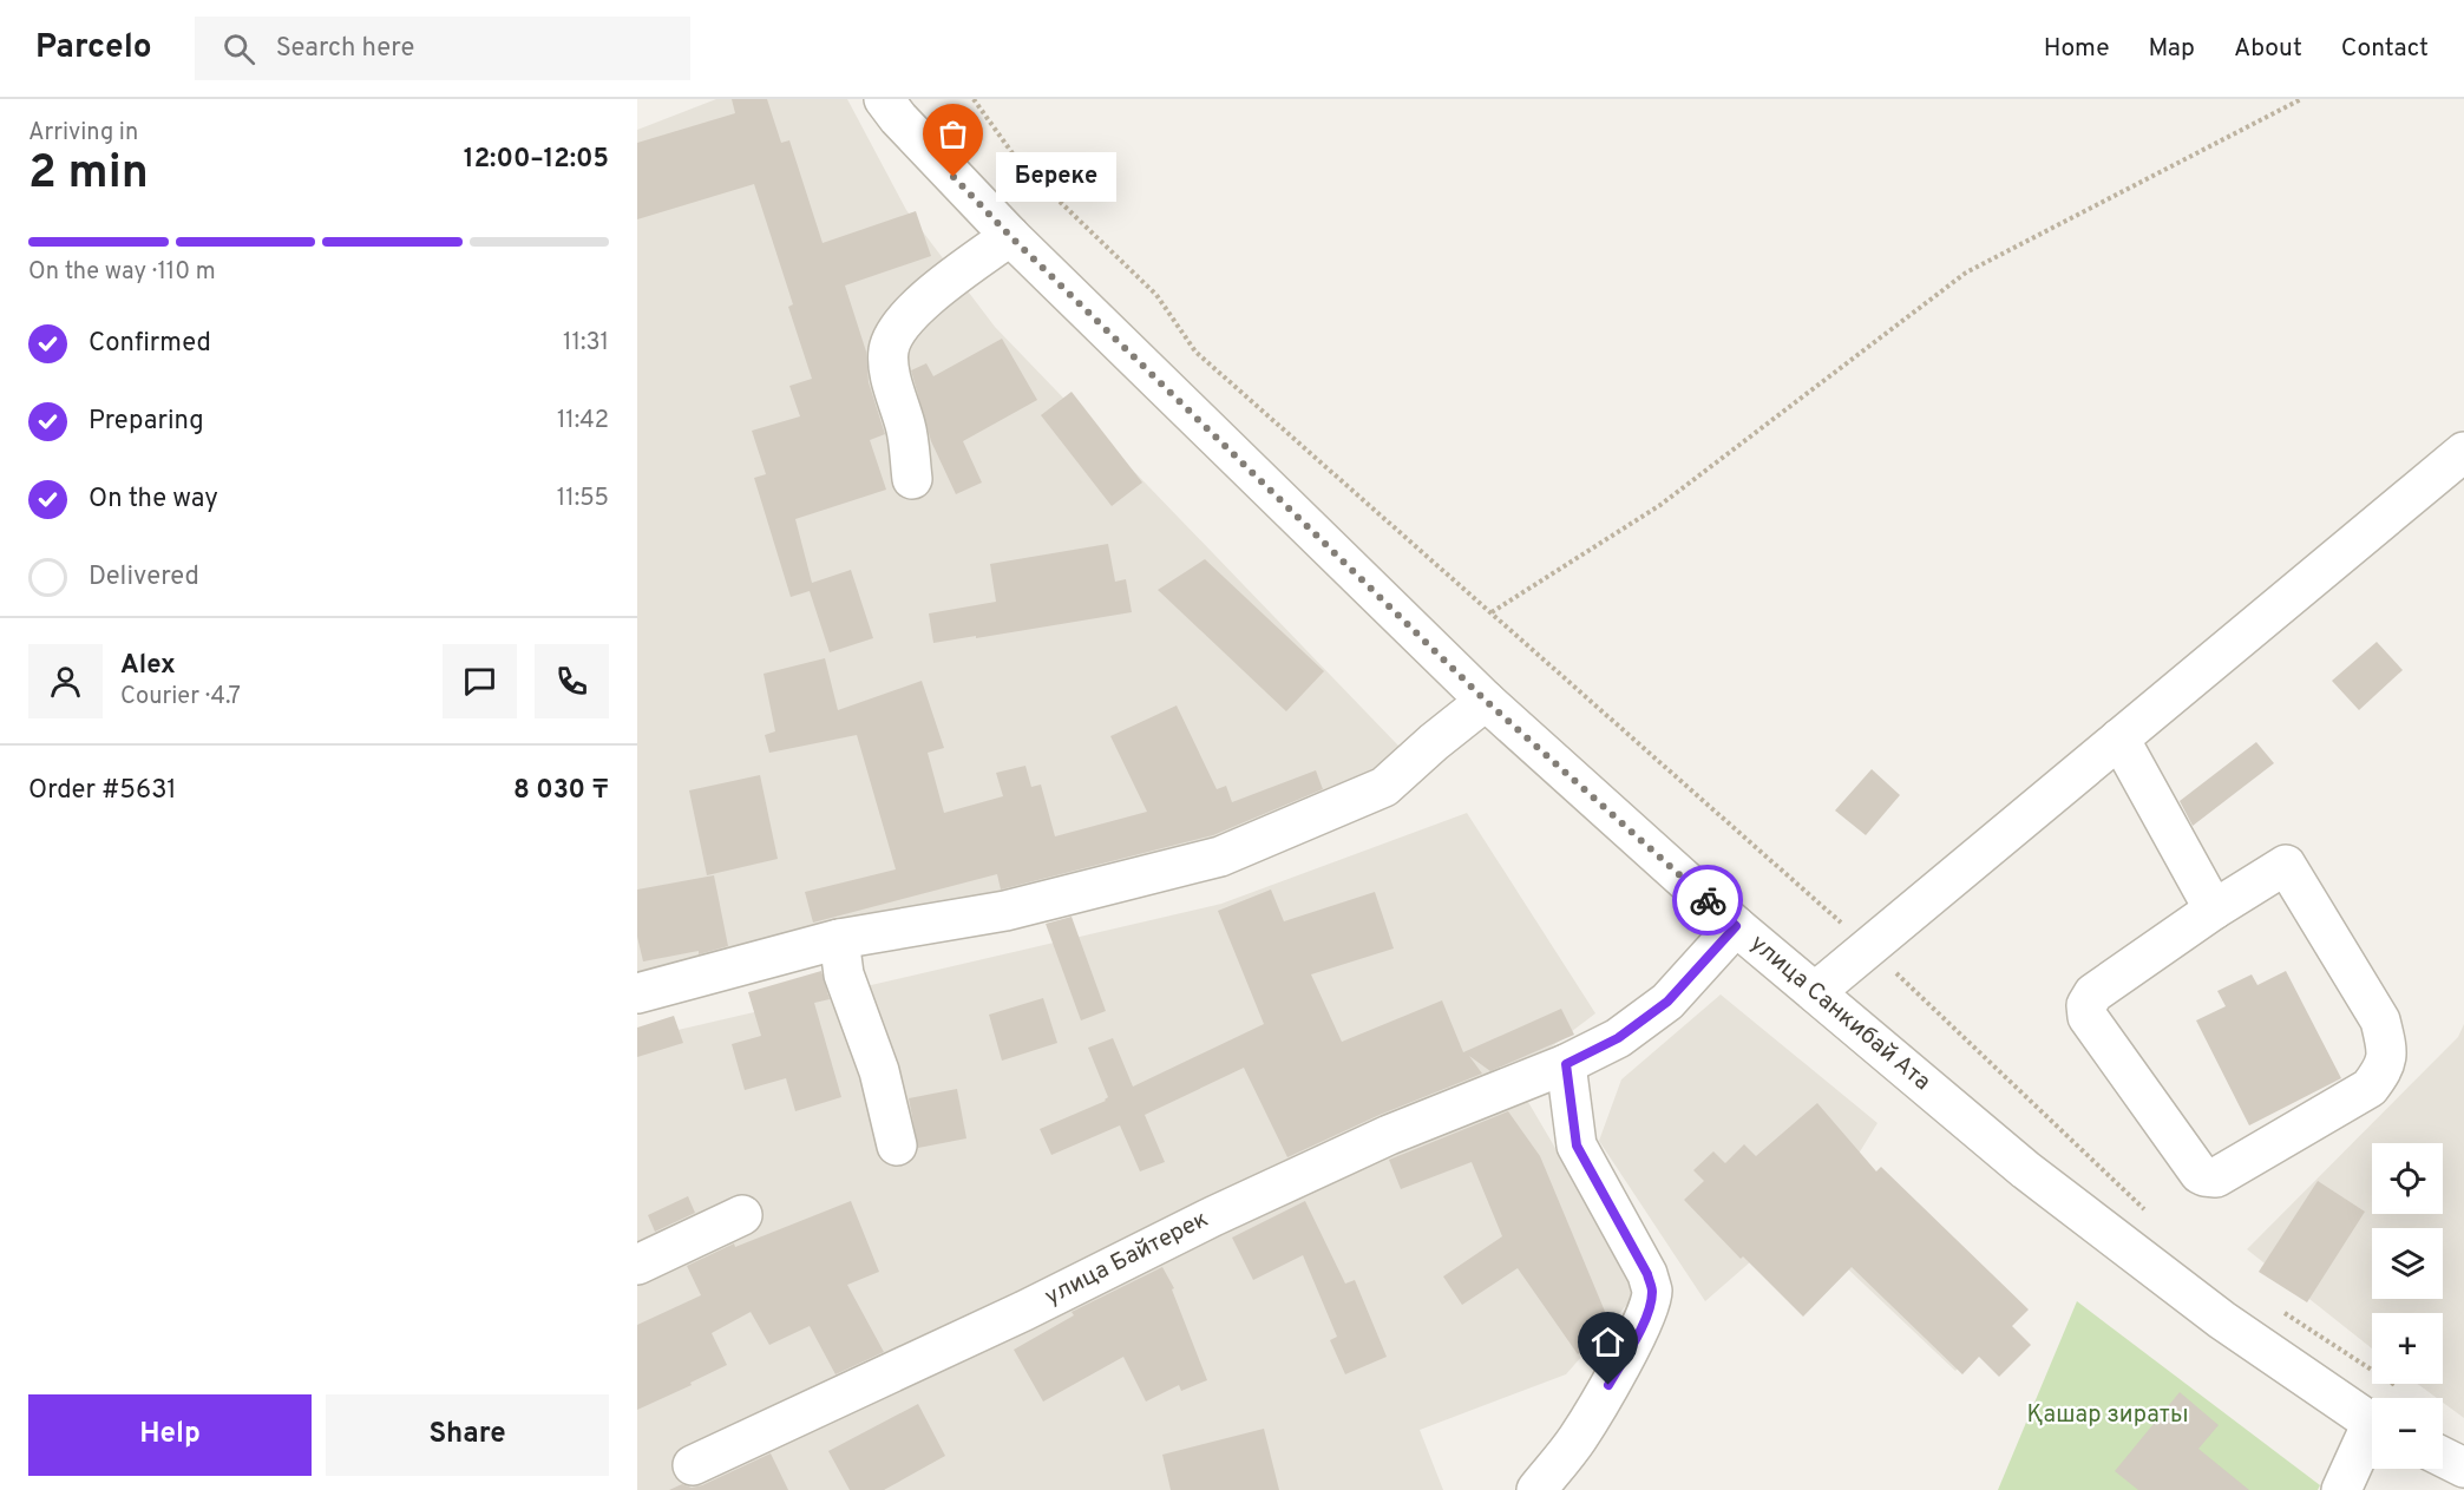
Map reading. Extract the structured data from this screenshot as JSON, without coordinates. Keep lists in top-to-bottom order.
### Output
{
  "streets": {
    "street": ["улица Санкибай Ата", "улица Байтерек"]
  },
  "crossings": [
    ["улица Санкибай Ата", "улица Байтерек"]
  ],
  "parks": ["Қашар зираты"],
  "places": ["Береке"],
  "page": {
    "header": "Parcelo",
    "search": "Search here",
    "nav": [
      "Home",
      "Map",
      "About",
      "Contact"
    ],
    "heading": ["2 min", "Arriving in", "12:00–12:05"],
    "panel": [
      "Alex",
      "Courier · 4.7",
      "Order #5631",
      "8 030 ₸"
    ],
    "bubble": "Береке",
    "bar": "On the way · 110 m",
    "list": [
      ["Confirmed", "11:31"],
      ["Preparing", "11:42"],
      ["On the way", "11:55"],
      "Delivered"
    ],
    "map_buttons": ["+", "−"],
    "buttons": ["Help", "Share"]
  }
}
